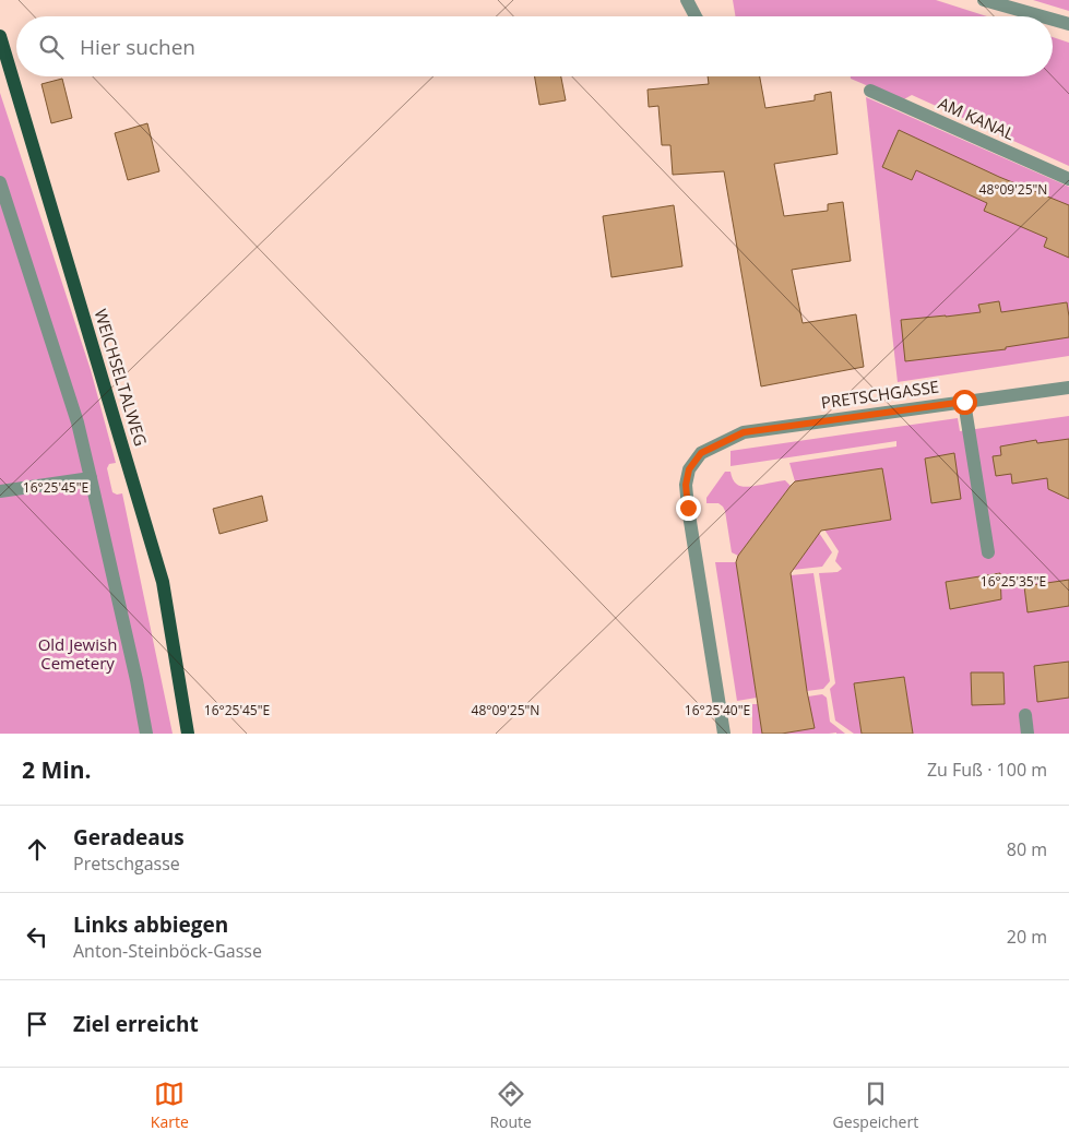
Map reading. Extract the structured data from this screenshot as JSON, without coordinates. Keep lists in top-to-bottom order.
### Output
{
  "streets": {
    "main road": ["WEICHSELTALWEG"],
    "street": ["AM KANAL", "PRETSCHGASSE"]
  },
  "parks": ["Old Jewish Cemetery"],
  "page": {
    "search": "Hier suchen",
    "heading": ["2 Min.", "Zu Fuß · 100 m"],
    "list": [
      ["Geradeaus", "Pretschgasse", "80 m"],
      ["Links abbiegen", "Anton-Steinböck-Gasse", "20 m"],
      "Ziel erreicht"
    ],
    "nav": ["Karte", "Route", "Gespeichert"]
  },
  "coordinates": [
    "48°09'25\"N",
    "16°25'45\"E",
    "16°25'35\"E",
    "16°25'40\"E"
  ]
}
